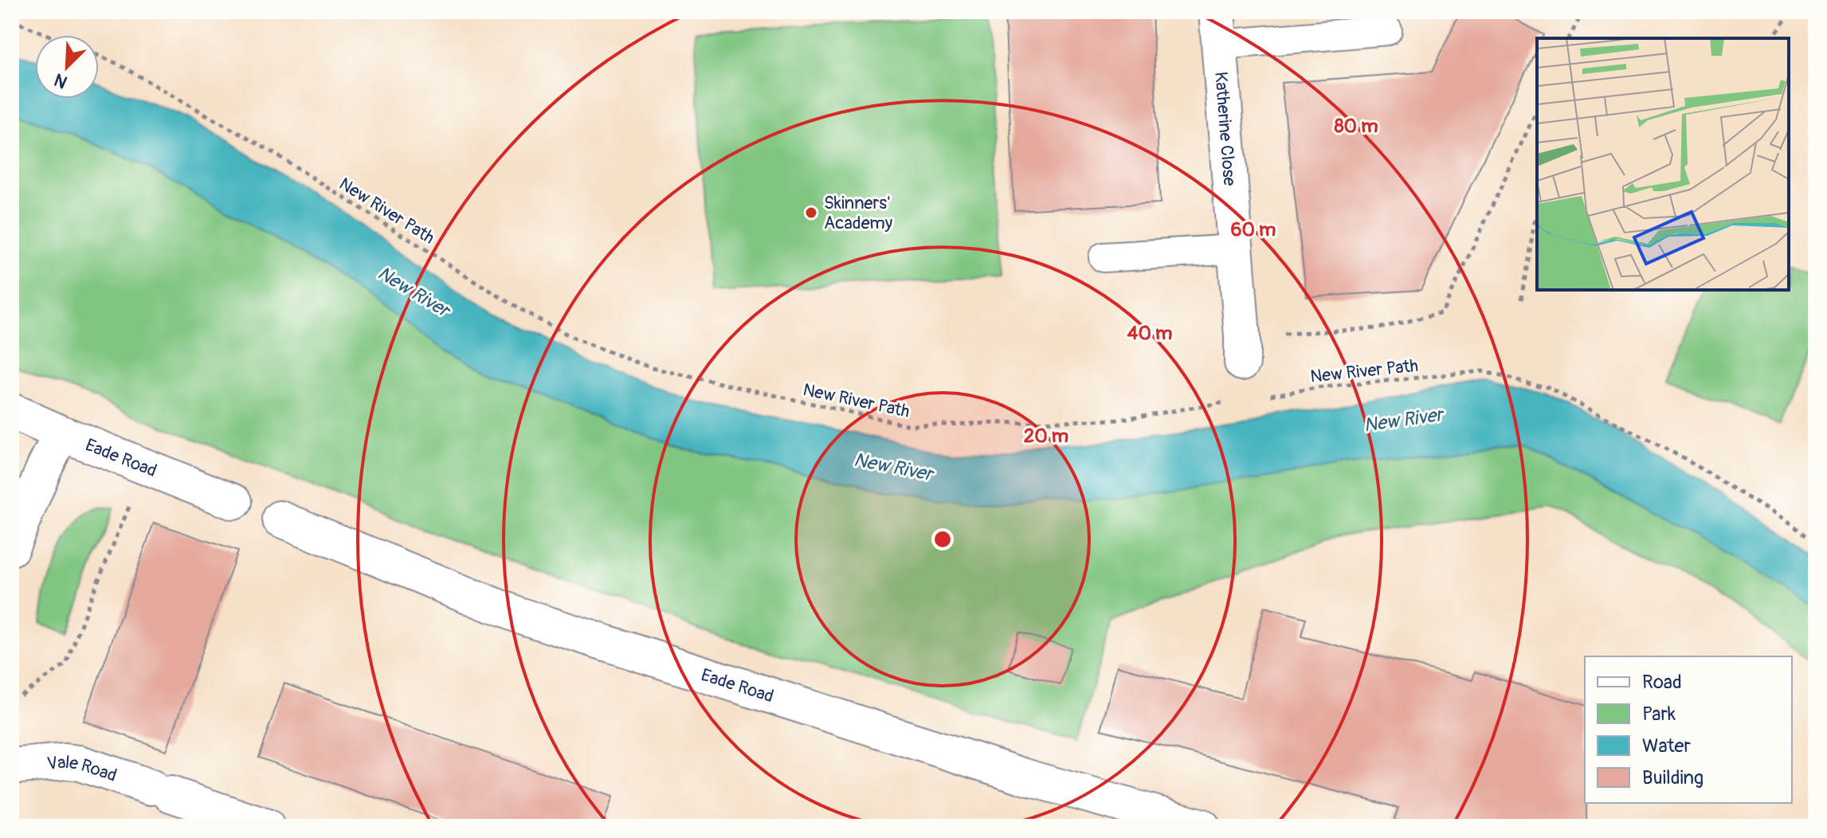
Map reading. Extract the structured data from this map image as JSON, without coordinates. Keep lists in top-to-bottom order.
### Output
{
  "streets": {
    "street": ["Katherine Close", "Eade Road", "Vale Road"],
    "path": ["New River Path"]
  },
  "water": ["New River"],
  "places": ["Skinners' Academy"],
  "legend": [
    "Road",
    "Park",
    "Water",
    "Building"
  ],
  "north": "bottom left",
  "rings": [
    "80 m",
    "60 m",
    "40 m",
    "20 m"
  ]
}
